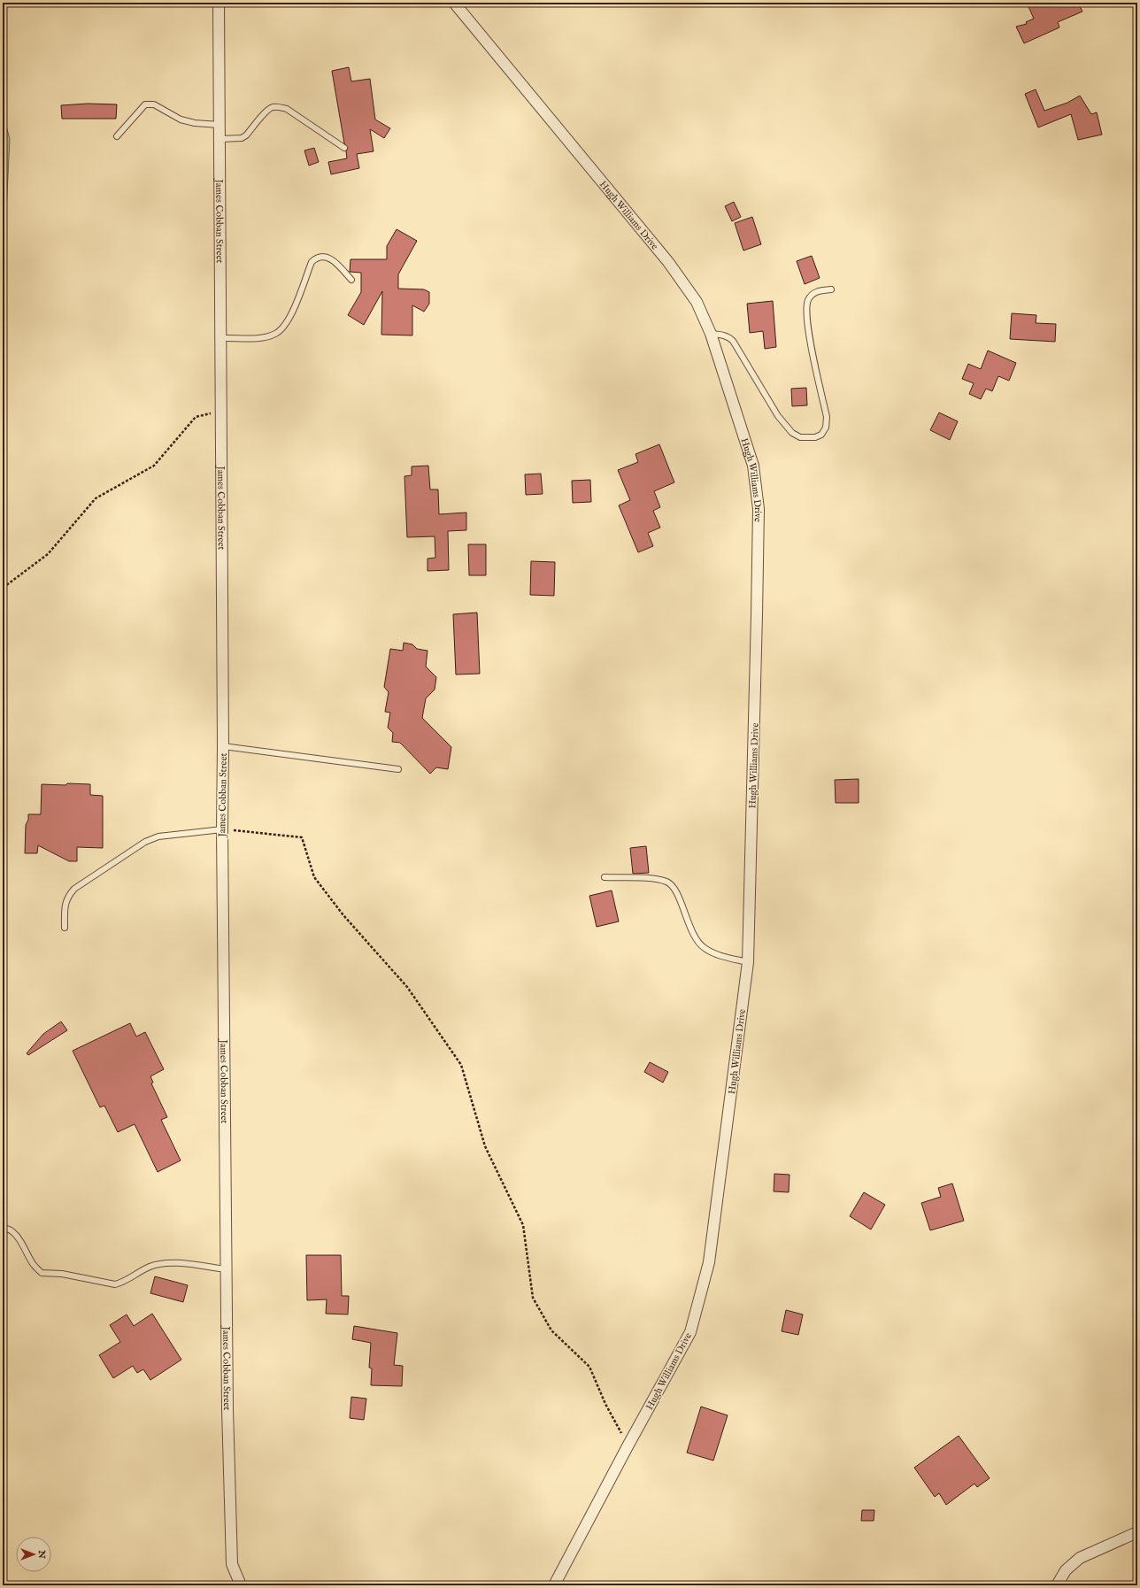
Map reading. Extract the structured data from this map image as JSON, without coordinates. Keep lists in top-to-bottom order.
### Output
{
  "streets": {
    "street": ["Hugh Williams Drive", "James Cobban Street"]
  },
  "north": "right"
}
